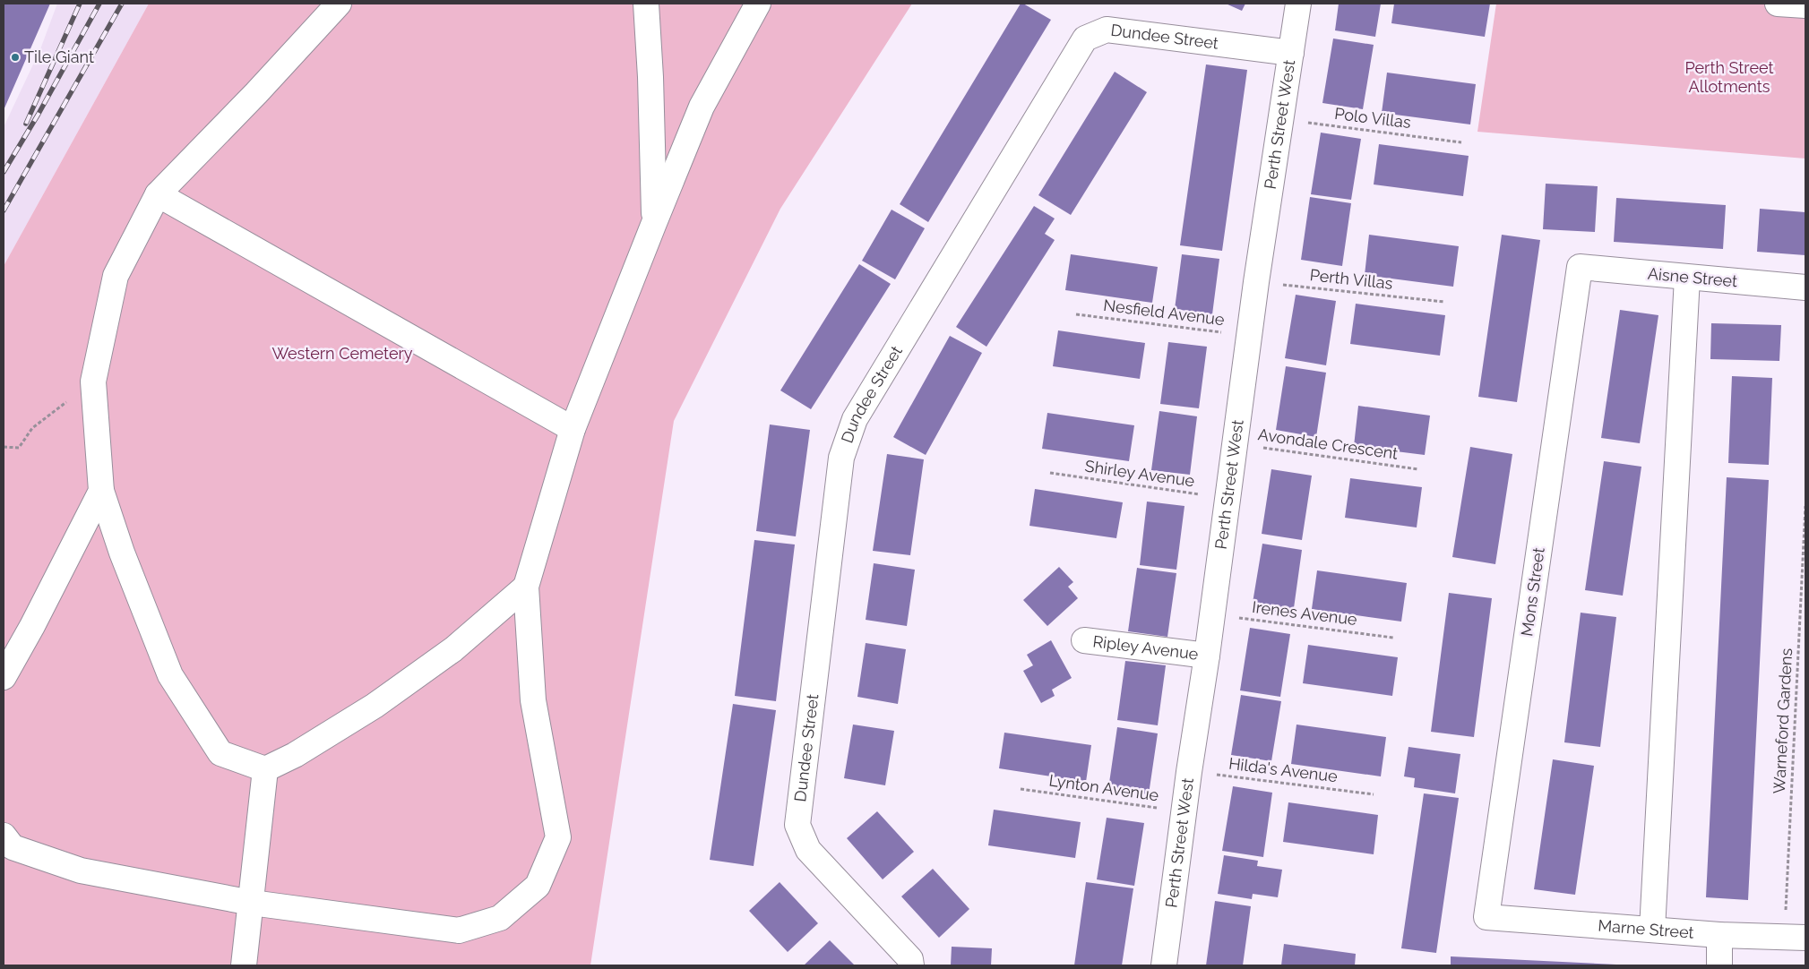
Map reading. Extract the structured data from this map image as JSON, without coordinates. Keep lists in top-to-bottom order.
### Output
{
  "streets": {
    "street": [
      "Dundee Street",
      "Perth Street West",
      "Aisne Street",
      "Mons Street",
      "Ripley Avenue",
      "Marne Street"
    ],
    "path": [
      "Polo Villas",
      "Perth Villas",
      "Nesfield Avenue",
      "Avondale Crescent",
      "Shirley Avenue",
      "Irenes Avenue",
      "Warneford Gardens",
      "Hilda's Avenue",
      "Lynton Avenue"
    ]
  },
  "crossings": [
    ["Dundee Street", "Perth Street West"],
    ["Polo Villas", "Perth Street West"],
    ["Perth Street West", "Perth Villas"],
    ["Perth Street West", "Nesfield Avenue"],
    ["Perth Street West", "Avondale Crescent"],
    ["Perth Street West", "Shirley Avenue"],
    ["Perth Street West", "Irenes Avenue"],
    ["Perth Street West", "Ripley Avenue"],
    ["Perth Street West", "Hilda's Avenue"],
    ["Perth Street West", "Lynton Avenue"],
    ["Aisne Street", "Mons Street"],
    ["Mons Street", "Marne Street"],
    ["Warneford Gardens", "Marne Street"]
  ],
  "parks": ["Perth Street Allotments", "Western Cemetery"],
  "places": ["Tile Giant"]
}
